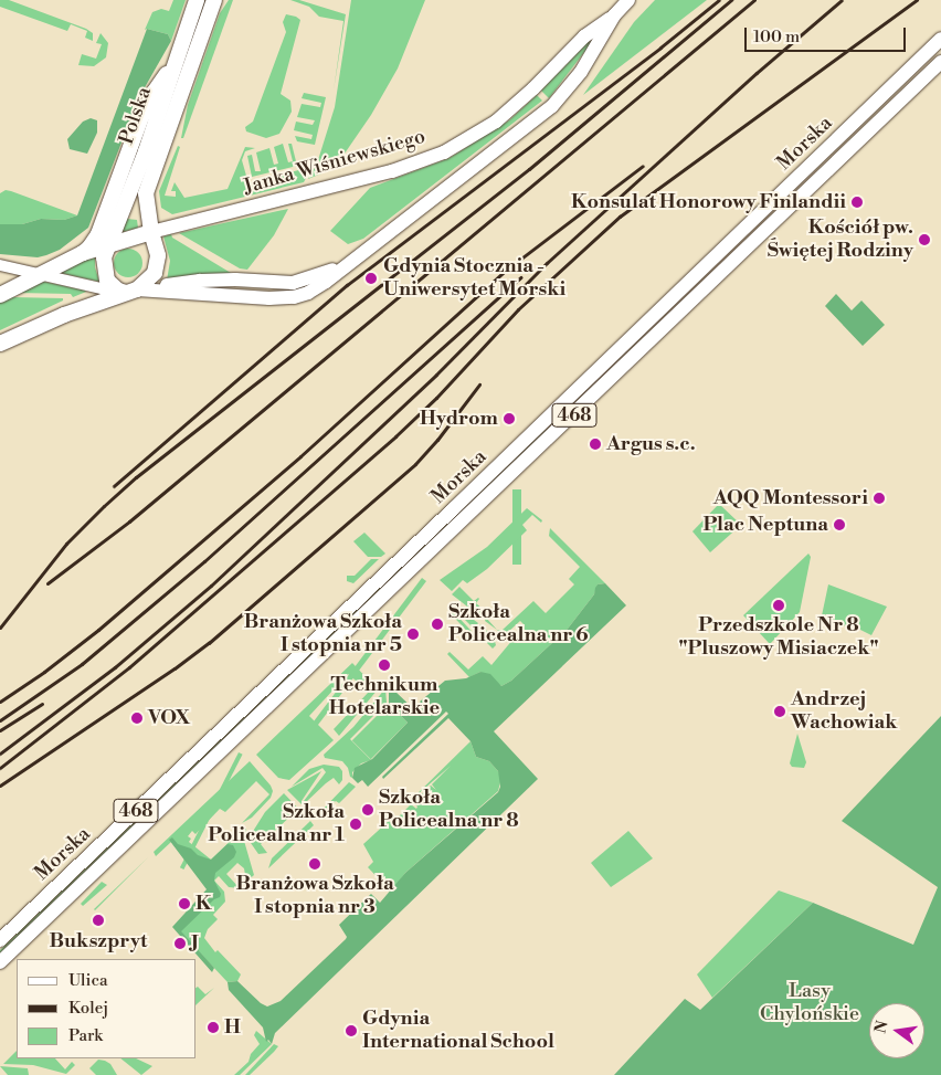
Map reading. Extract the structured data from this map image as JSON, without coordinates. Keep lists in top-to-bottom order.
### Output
{
  "streets": {
    "highway": ["Polska", "Janka Wiśniewskiego"],
    "main road": ["Morska", "468"]
  },
  "crossings": [
    ["Polska", "Janka Wiśniewskiego"]
  ],
  "parks": ["Lasy Chylońskie"],
  "places": [
    "Konsulat Honorowy Finlandii",
    "Kościół pw. Świętej Rodziny",
    "Gdynia Stocznia - Uniwersytet Morski",
    "Hydrom",
    "Argus s.c.",
    "AQQ Montessori",
    "Plac Neptuna",
    "Przedszkole Nr 8 \"Pluszowy Misiaczek\"",
    "Szkoła Policealna nr 6",
    "Branżowa Szkoła I stopnia nr 5",
    "Technikum Hotelarskie",
    "Andrzej Wachowiak",
    "VOX",
    "Szkoła Policealna nr 8",
    "Szkoła Policealna nr 1",
    "Branżowa Szkoła I stopnia nr 3",
    "K",
    "Bukszpryt",
    "J",
    "H",
    "Gdynia International School"
  ],
  "legend": ["Ulica", "Kolej", "Park"],
  "scale_bar": "100 m",
  "north": "left"
}
